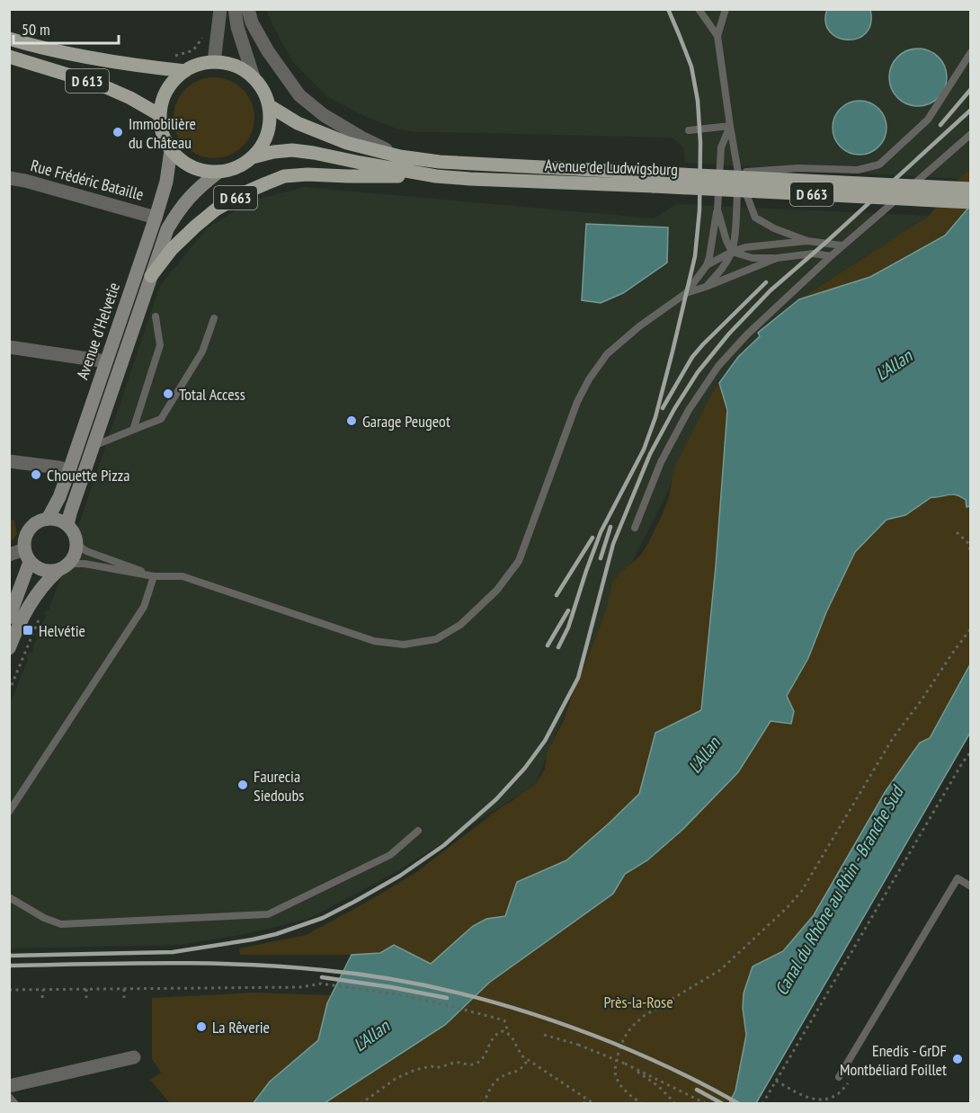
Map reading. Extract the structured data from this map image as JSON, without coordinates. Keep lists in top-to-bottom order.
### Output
{
  "streets": {
    "main road": [
      "D 613",
      "Avenue de Ludwigsburg",
      "D 663",
      "Avenue d'Helvetie"
    ],
    "street": ["Rue Frédéric Bataille"]
  },
  "crossings": [
    ["D 613", "Avenue de Ludwigsburg"],
    ["D 613", "Avenue d'Helvetie"],
    ["Avenue de Ludwigsburg", "D 663"],
    ["Avenue de Ludwigsburg", "Avenue d'Helvetie"],
    ["Rue Frédéric Bataille", "Avenue d'Helvetie"],
    ["D 663", "Avenue d'Helvetie"]
  ],
  "water": ["L'Allan", "Canal du Rhône au Rhin - Branche Sud"],
  "parks": ["Près-la-Rose"],
  "places": {
    "other": [
      "Immobilière du Château",
      "Total Access",
      "Garage Peugeot",
      "Chouette Pizza",
      "Faurecia Siedoubs",
      "La Rêverie",
      "Enedis - GrDF Montbéliard Foillet"
    ],
    "transit": ["Helvétie"]
  },
  "scale_bar": "50 m"
}
